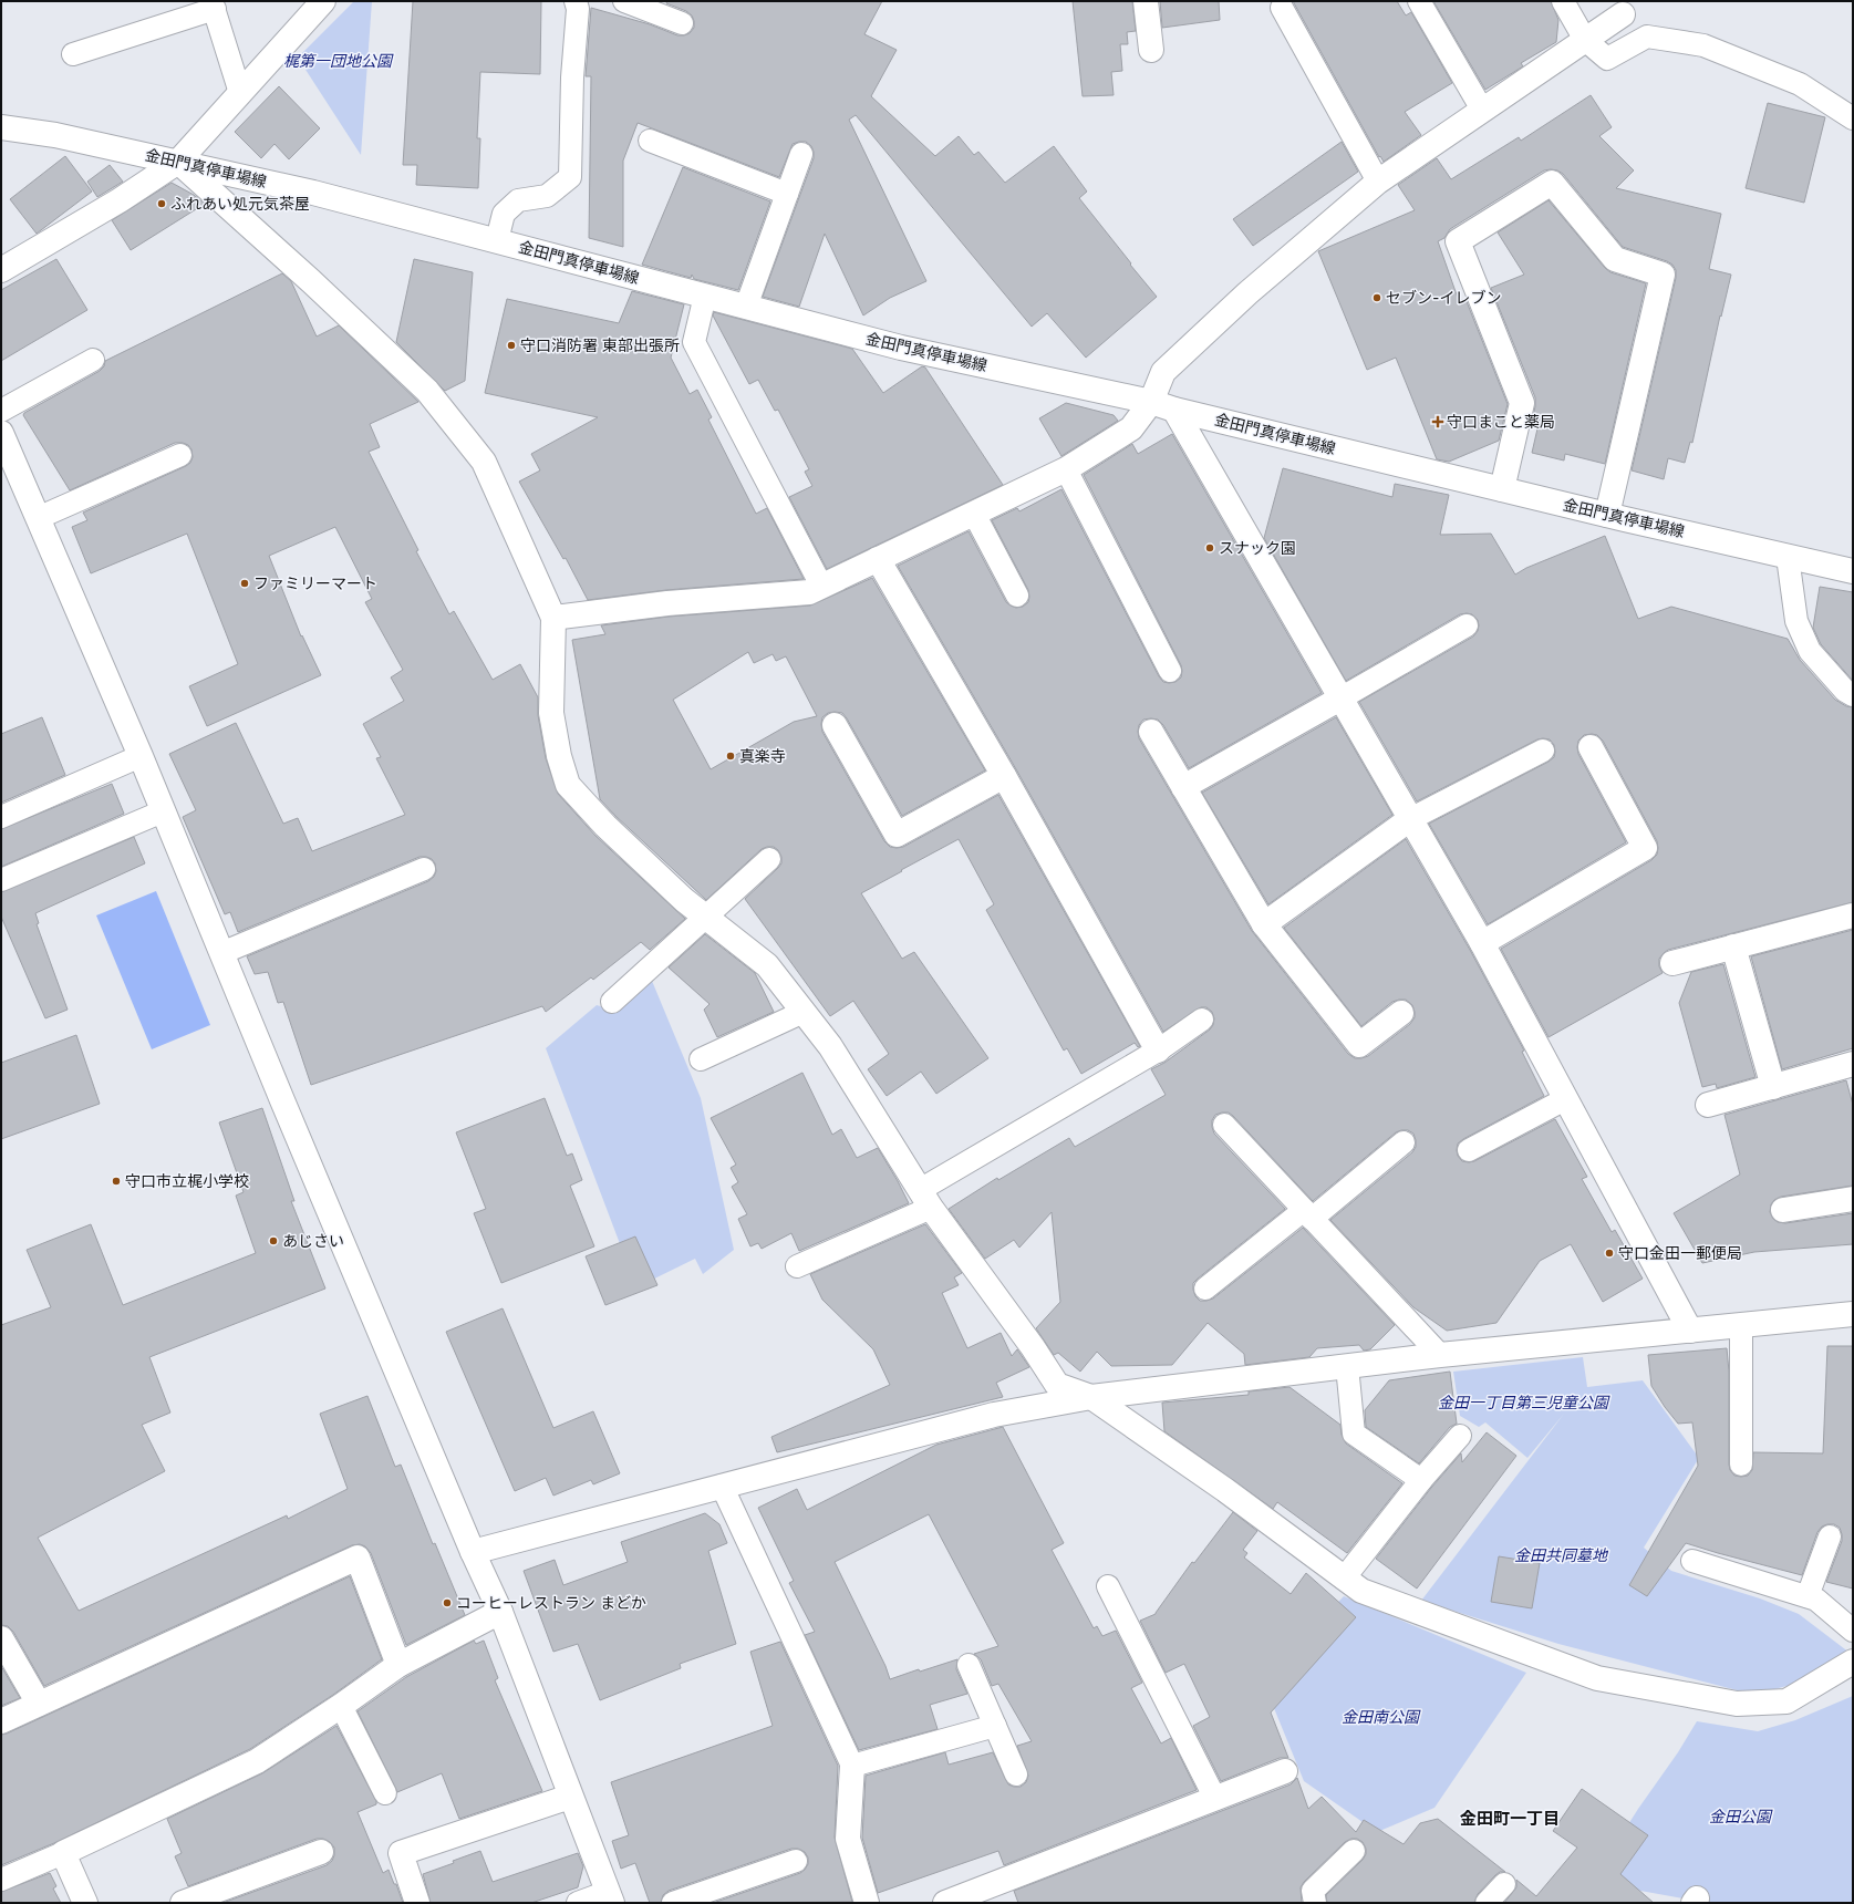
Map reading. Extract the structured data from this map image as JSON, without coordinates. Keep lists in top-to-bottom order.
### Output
{
  "streets": {
    "street": ["金田門真停車場線"]
  },
  "districts": ["金田町一丁目"],
  "parks": [
    "梶第一団地公園",
    "金田一丁目第三児童公園",
    "金田共同墓地",
    "金田南公園",
    "金田公園"
  ],
  "places": {
    "other": [
      "ふれあい処元気茶屋",
      "セブン-イレブン",
      "守口消防署 東部出張所",
      "スナック園",
      "ファミリーマート",
      "真楽寺",
      "守口市立梶小学校",
      "あじさい",
      "守口金田一郵便局",
      "コーヒーレストラン まどか"
    ],
    "health": ["守口まこと薬局"]
  }
}
